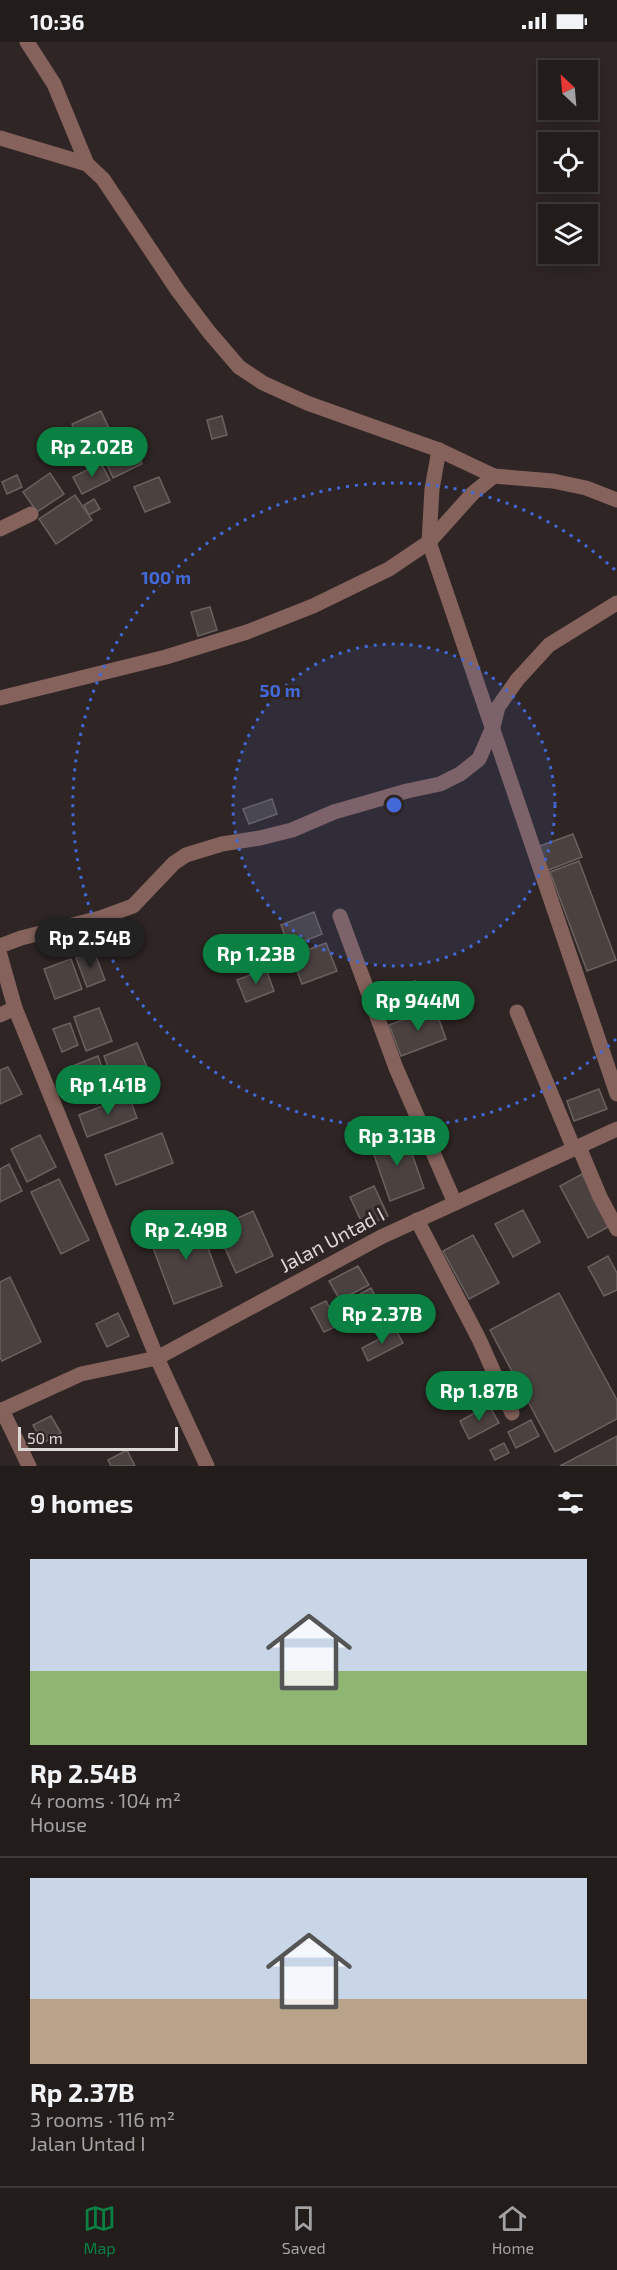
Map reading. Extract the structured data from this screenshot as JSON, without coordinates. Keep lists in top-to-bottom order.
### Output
{
  "streets": {
    "street": ["Jalan Untad I"]
  },
  "scale_bar": "50 m",
  "north": "top left",
  "page": {
    "status": "10:36",
    "price": [
      "Rp 2.02B",
      "Rp 2.54B",
      "Rp 1.23B",
      "Rp 944M",
      "Rp 1.41B",
      "Rp 3.13B",
      "Rp 2.49B",
      "Rp 2.37B",
      "Rp 1.87B"
    ],
    "scale": "50 m",
    "heading": "9 homes",
    "list": [
      {
        "name": "Rp 2.54B",
        "note": "4 rooms · 104 m² · House"
      },
      {
        "name": "Rp 2.37B",
        "note": "3 rooms · 116 m² · Jalan Untad I"
      }
    ],
    "tabs": ["Map", "Saved", "Home"]
  },
  "rings": ["100 m", "50 m"]
}
